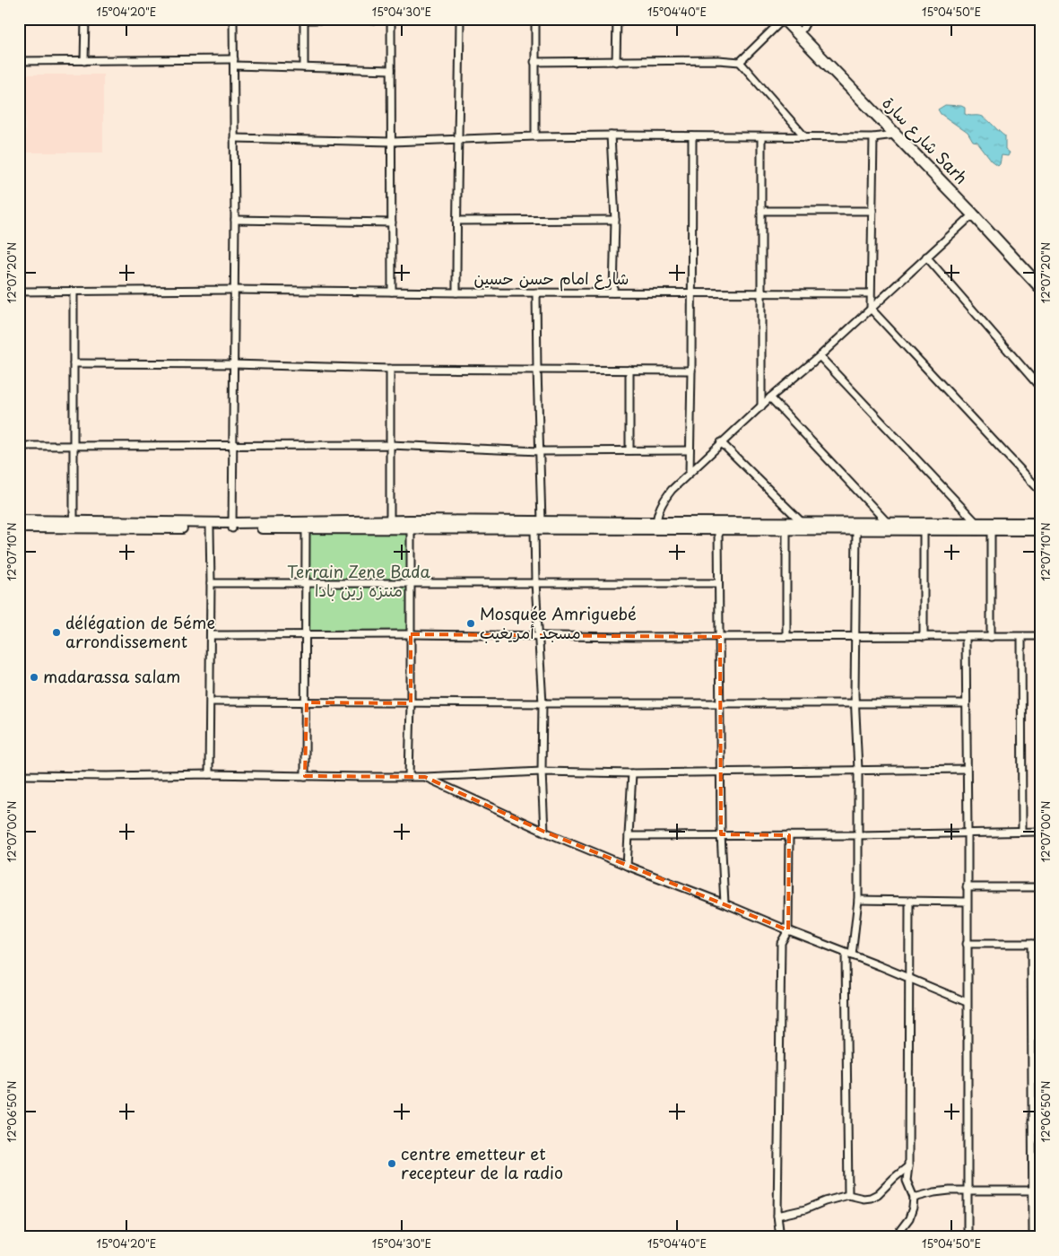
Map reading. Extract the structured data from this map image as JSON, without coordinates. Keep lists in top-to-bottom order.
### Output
{
  "streets": {
    "highway": ["شارع سارة Sarh"],
    "street": ["شارع امام حسن حسين"]
  },
  "parks": ["Terrain Zene Bada منتزه زين بادا"],
  "places": [
    "Mosquée Amriguebé مسجد أمريغيب",
    "délégation de 5éme arrondissement",
    "madarassa salam",
    "centre emetteur et recepteur de la radio"
  ],
  "coordinates": [
    "15°04'20\"E",
    "15°04'30\"E",
    "15°04'40\"E",
    "15°04'50\"E",
    "12°07'20\"N",
    "12°07'10\"N",
    "12°07'00\"N",
    "12°06'50\"N"
  ]
}
